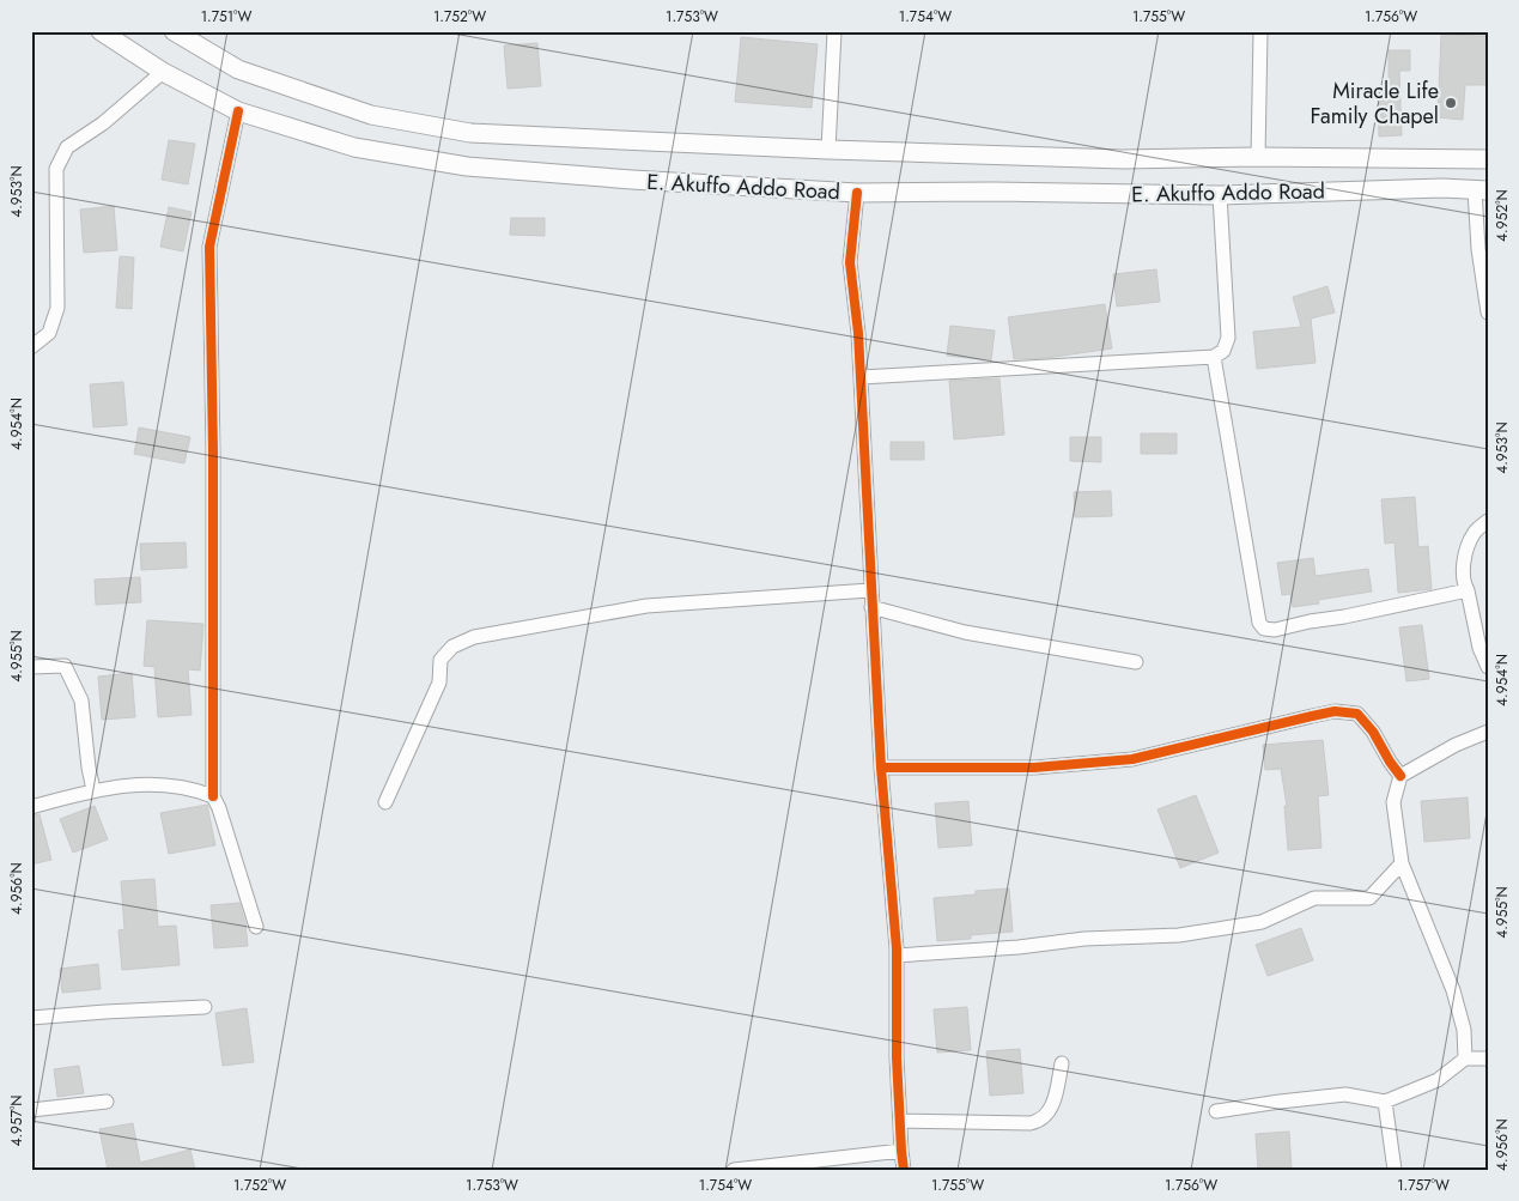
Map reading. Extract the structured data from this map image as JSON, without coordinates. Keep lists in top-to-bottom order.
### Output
{
  "streets": {
    "main road": ["E. Akuffo Addo Road"]
  },
  "places": ["Miracle Life Family Chapel"],
  "coordinates": [
    "1.751°W",
    "1.752°W",
    "1.753°W",
    "1.754°W",
    "1.755°W",
    "1.756°W",
    "4.953°N",
    "4.952°N",
    "4.954°N",
    "4.955°N",
    "4.956°N",
    "4.957°N",
    "1.757°W"
  ]
}
